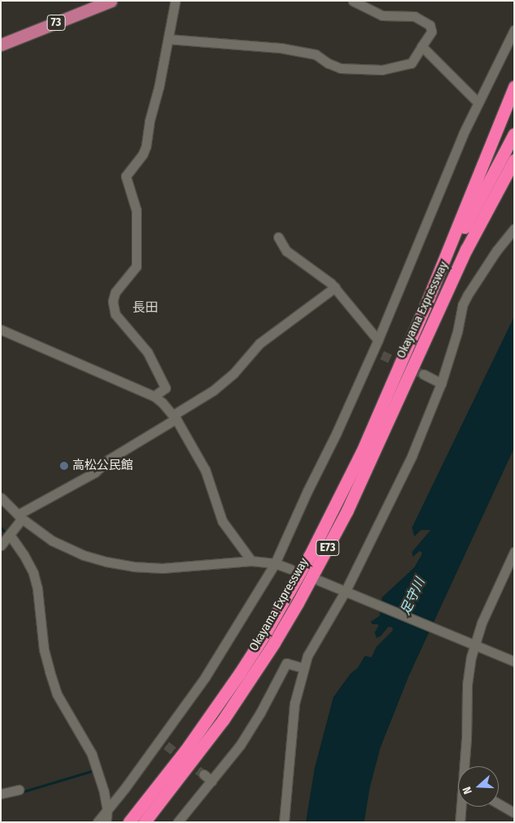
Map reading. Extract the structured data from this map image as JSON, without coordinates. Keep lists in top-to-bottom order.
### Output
{
  "streets": {
    "highway": ["Okayama Expressway", "E73"],
    "main road": ["73"]
  },
  "districts": ["長田"],
  "water": ["足守川"],
  "places": ["高松公民館"],
  "north": "left"
}
